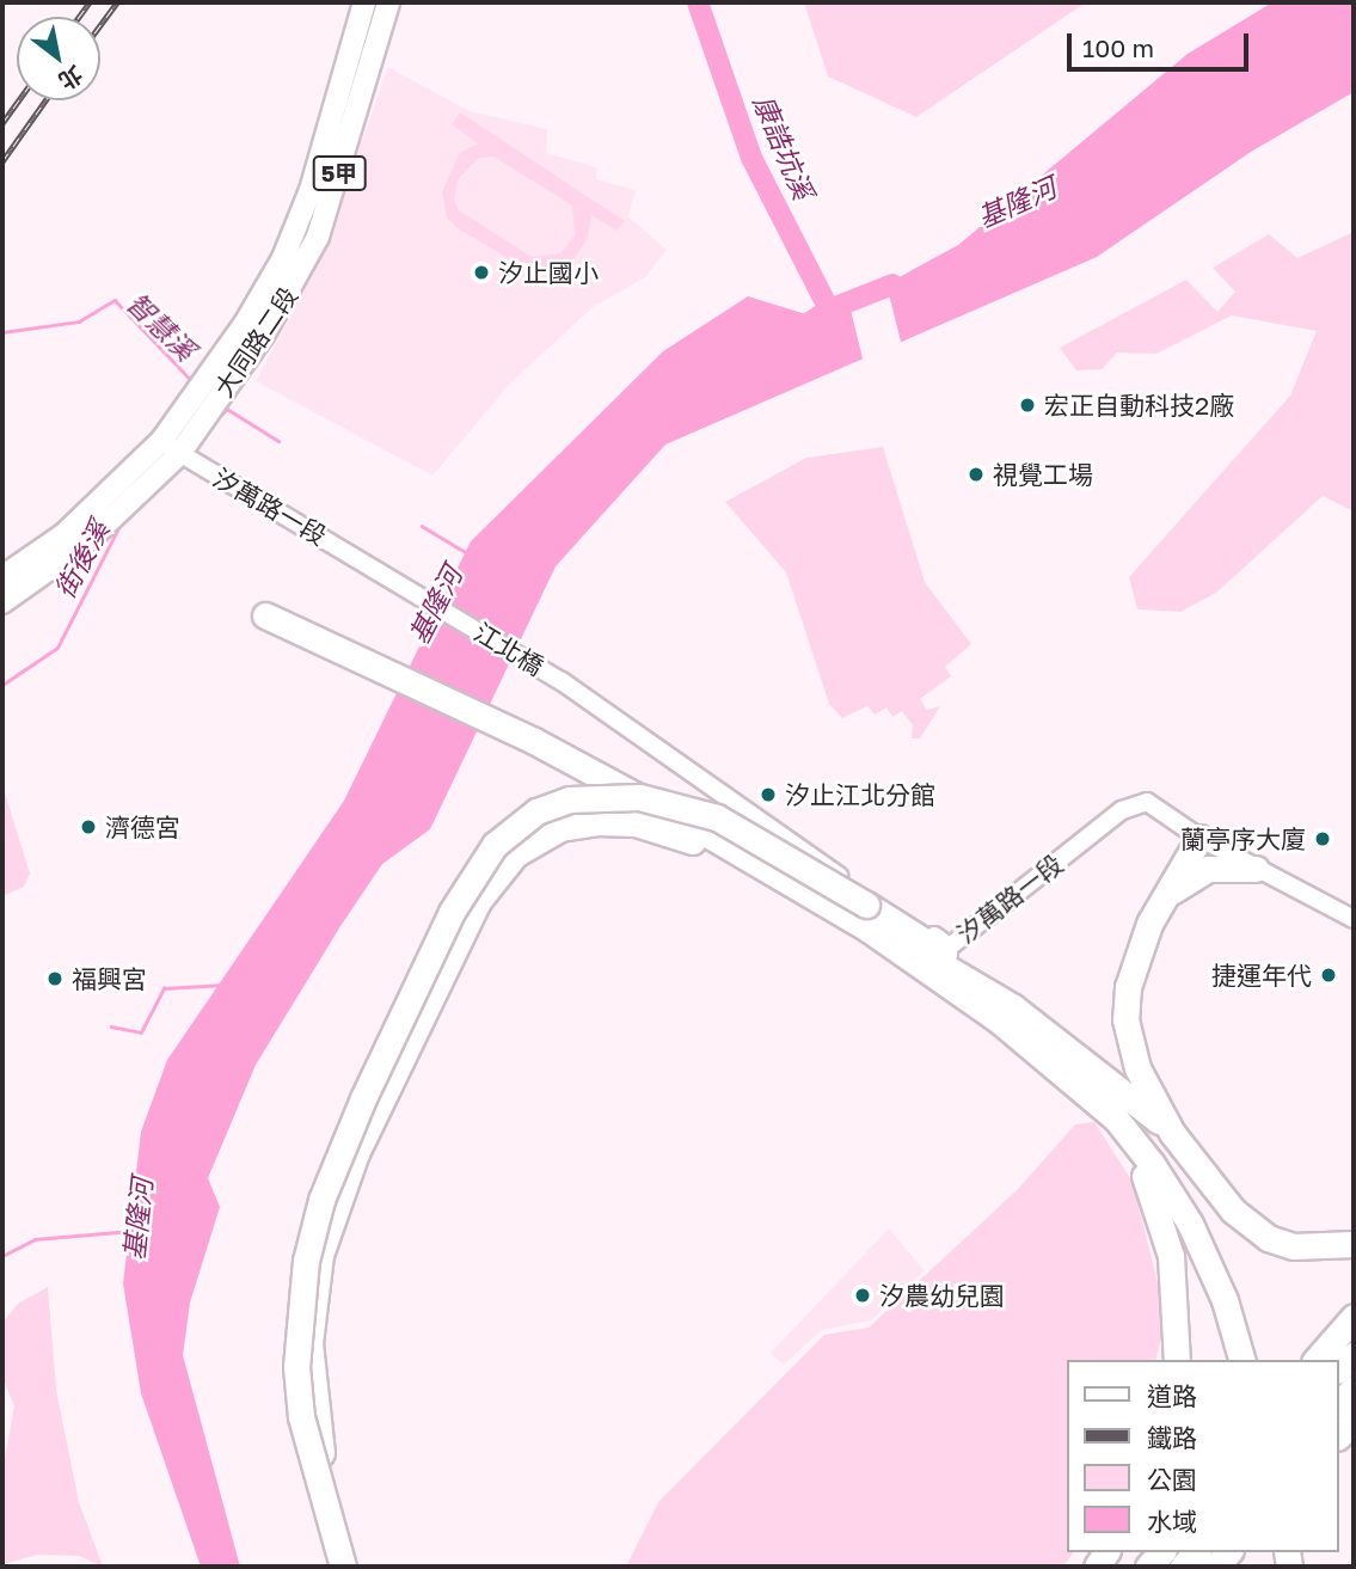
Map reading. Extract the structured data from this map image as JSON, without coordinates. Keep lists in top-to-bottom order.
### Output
{
  "streets": {
    "main road": ["5甲", "大同路二段"],
    "street": ["汐萬路一段", "江北橋"]
  },
  "crossings": [
    ["大同路二段", "汐萬路一段"],
    ["汐萬路一段", "江北橋"]
  ],
  "water": [
    "康誥坑溪",
    "基隆河",
    "智慧溪",
    "街後溪"
  ],
  "places": [
    "汐止國小",
    "宏正自動科技2廠",
    "視覺工場",
    "汐止江北分館",
    "濟德宮",
    "蘭亭序大廈",
    "捷運年代",
    "福興宮",
    "汐農幼兒園"
  ],
  "legend": [
    "道路",
    "鐵路",
    "公園",
    "水域"
  ],
  "scale_bar": "100 m",
  "north": "bottom right"
}
